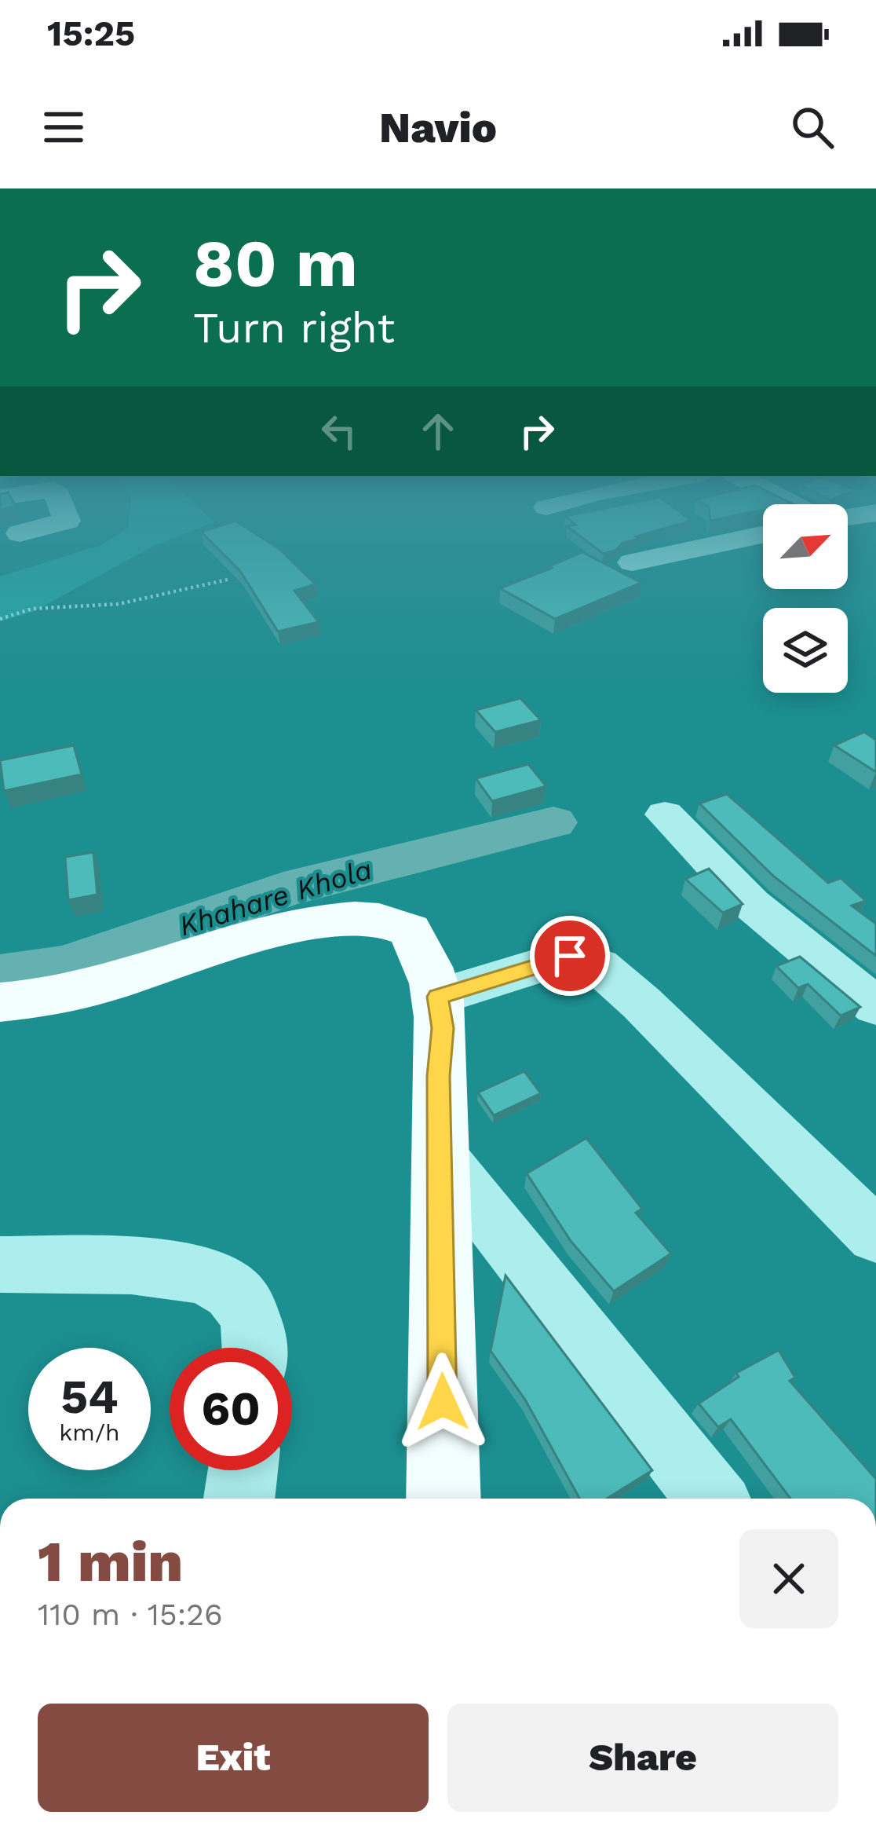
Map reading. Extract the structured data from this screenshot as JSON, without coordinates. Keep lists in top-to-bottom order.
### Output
{
  "water": ["Khahare Khola"],
  "north": "top right",
  "page": {
    "status": "15:25",
    "header": "Navio",
    "turn": ["80 m", "Turn right"],
    "speed": "54 km/h",
    "limit": "60",
    "heading": ["1 min", "110 m · 15:26"],
    "buttons": ["Exit", "Share"]
  }
}
